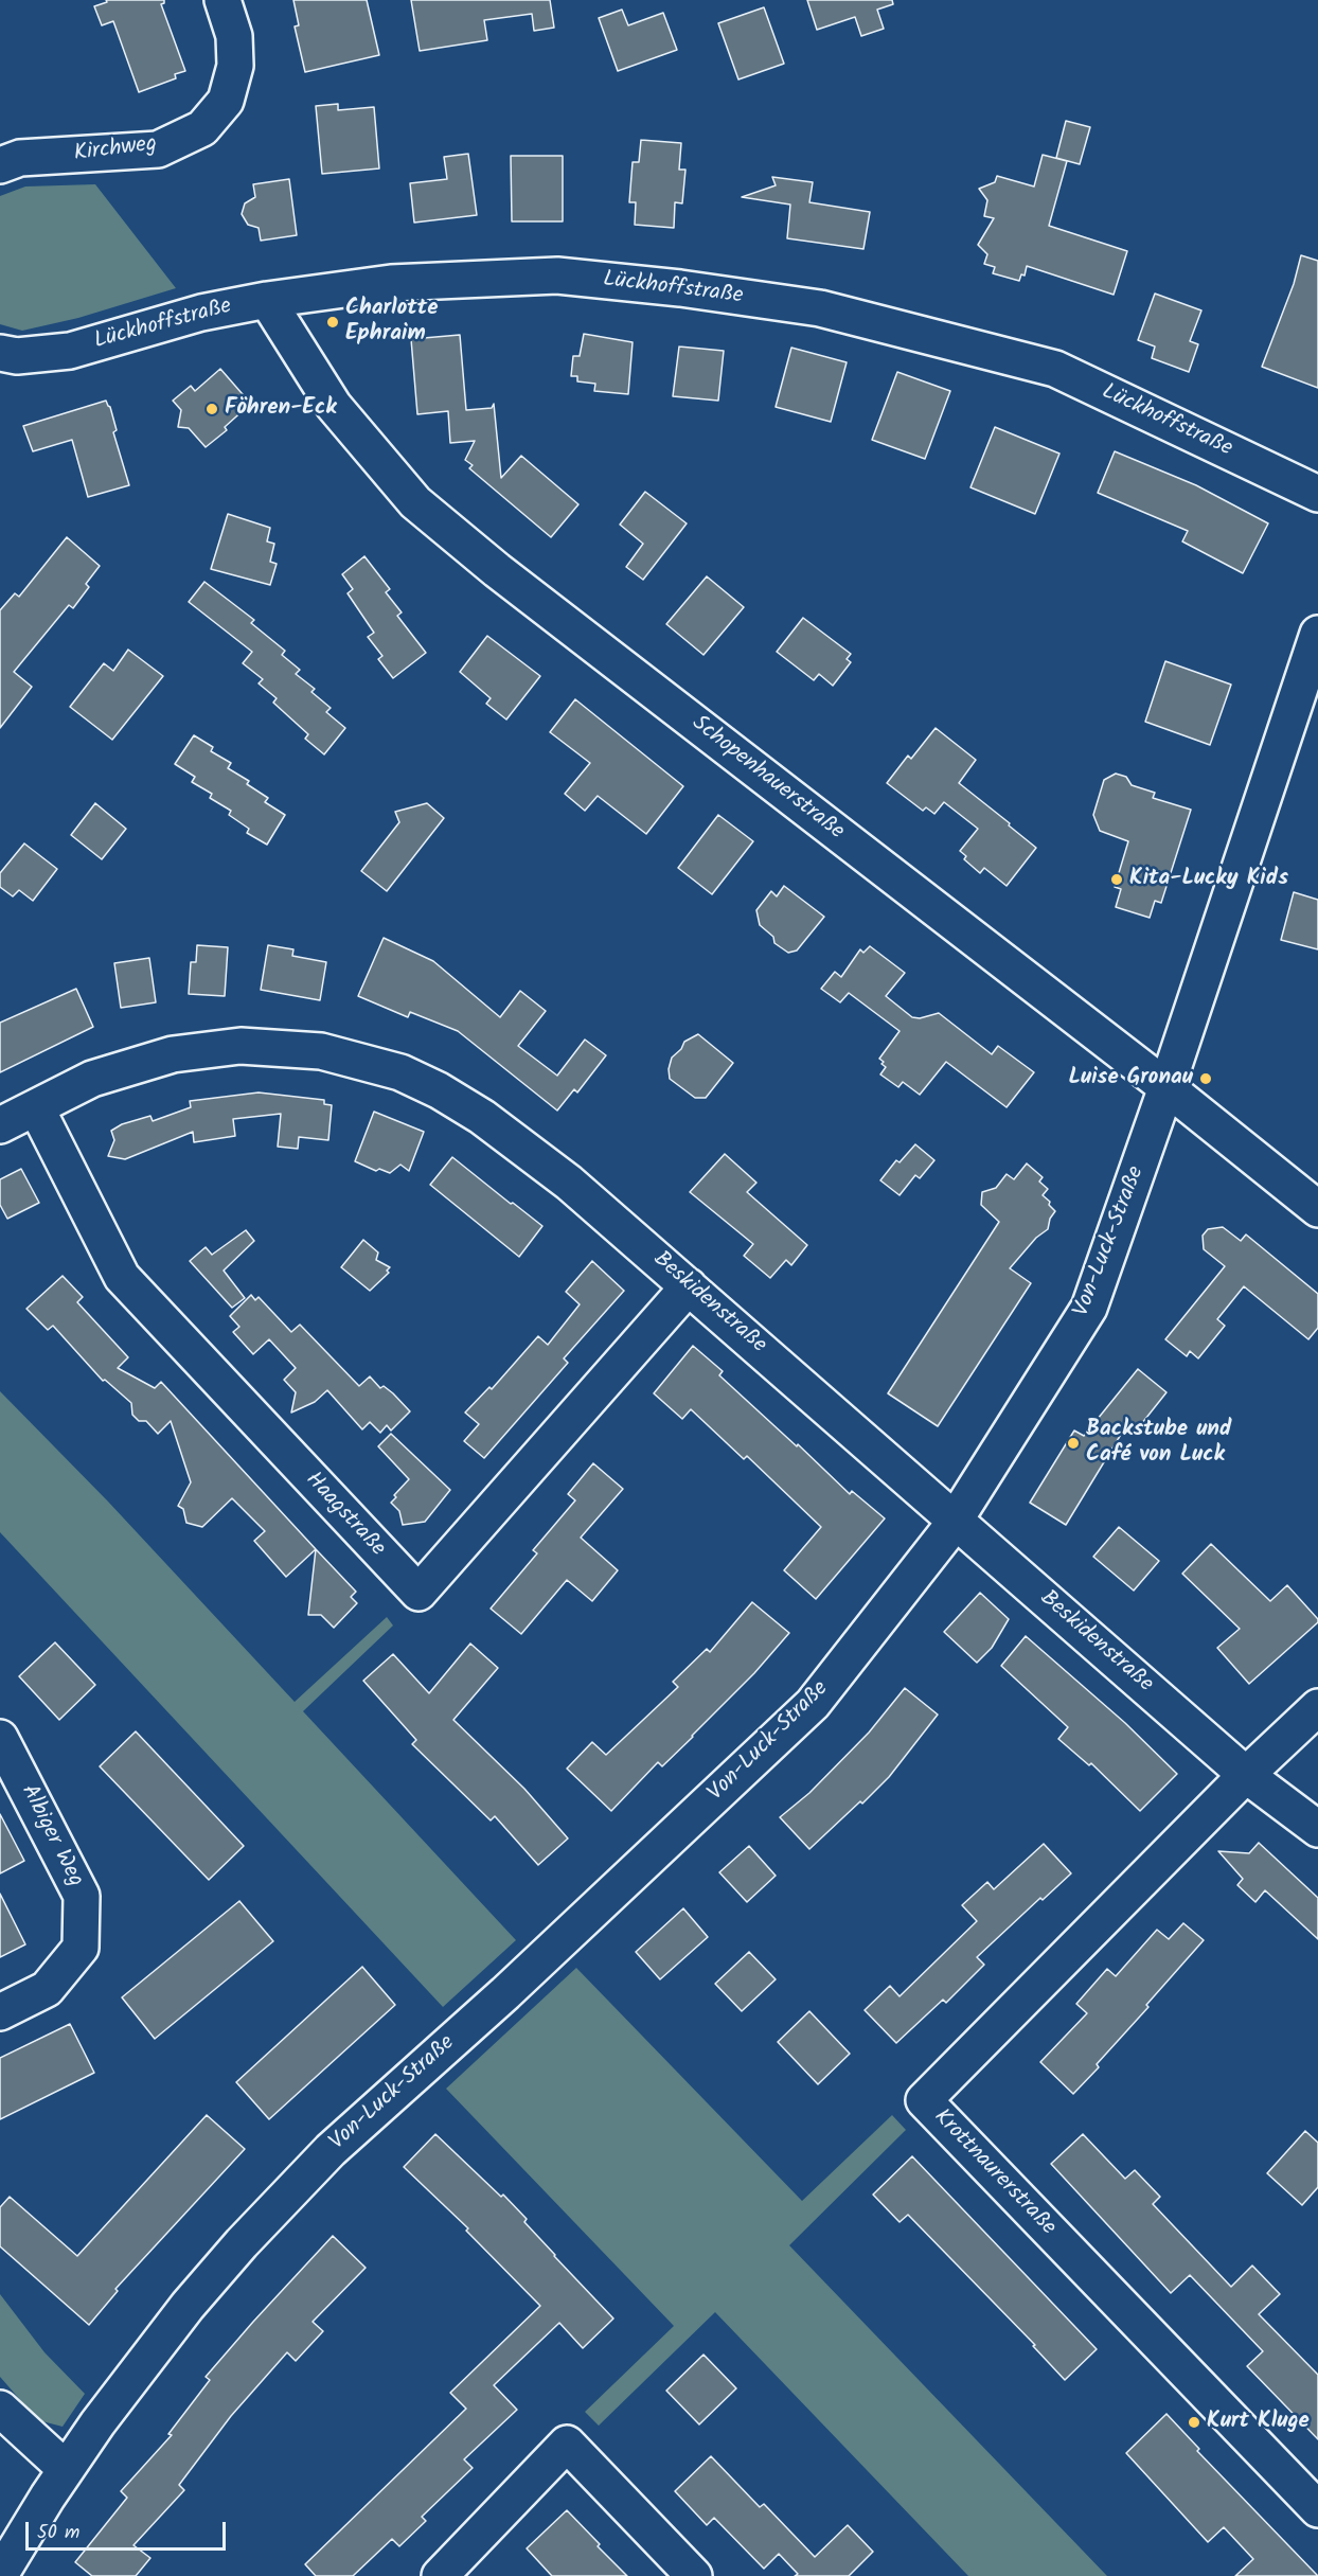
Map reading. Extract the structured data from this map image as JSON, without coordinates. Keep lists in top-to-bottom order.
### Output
{
  "streets": {
    "street": [
      "Kirchweg",
      "Lückhoffstraße",
      "Schopenhauerstraße",
      "Von-Luck-Straße",
      "Beskidenstraße",
      "Haagstraße",
      "Albiger Weg",
      "Krottnaurerstraße"
    ]
  },
  "crossings": [
    ["Lückhoffstraße", "Schopenhauerstraße"],
    ["Schopenhauerstraße", "Von-Luck-Straße"],
    ["Von-Luck-Straße", "Beskidenstraße"],
    ["Beskidenstraße", "Haagstraße"],
    ["Beskidenstraße", "Krottnaurerstraße"]
  ],
  "places": [
    "Charlotte Ephraim",
    "Föhren-Eck",
    "Kita-Lucky Kids",
    "Luise Gronau",
    "Backstube und Café von Luck",
    "Kurt Kluge"
  ],
  "scale_bar": "50 m"
}
